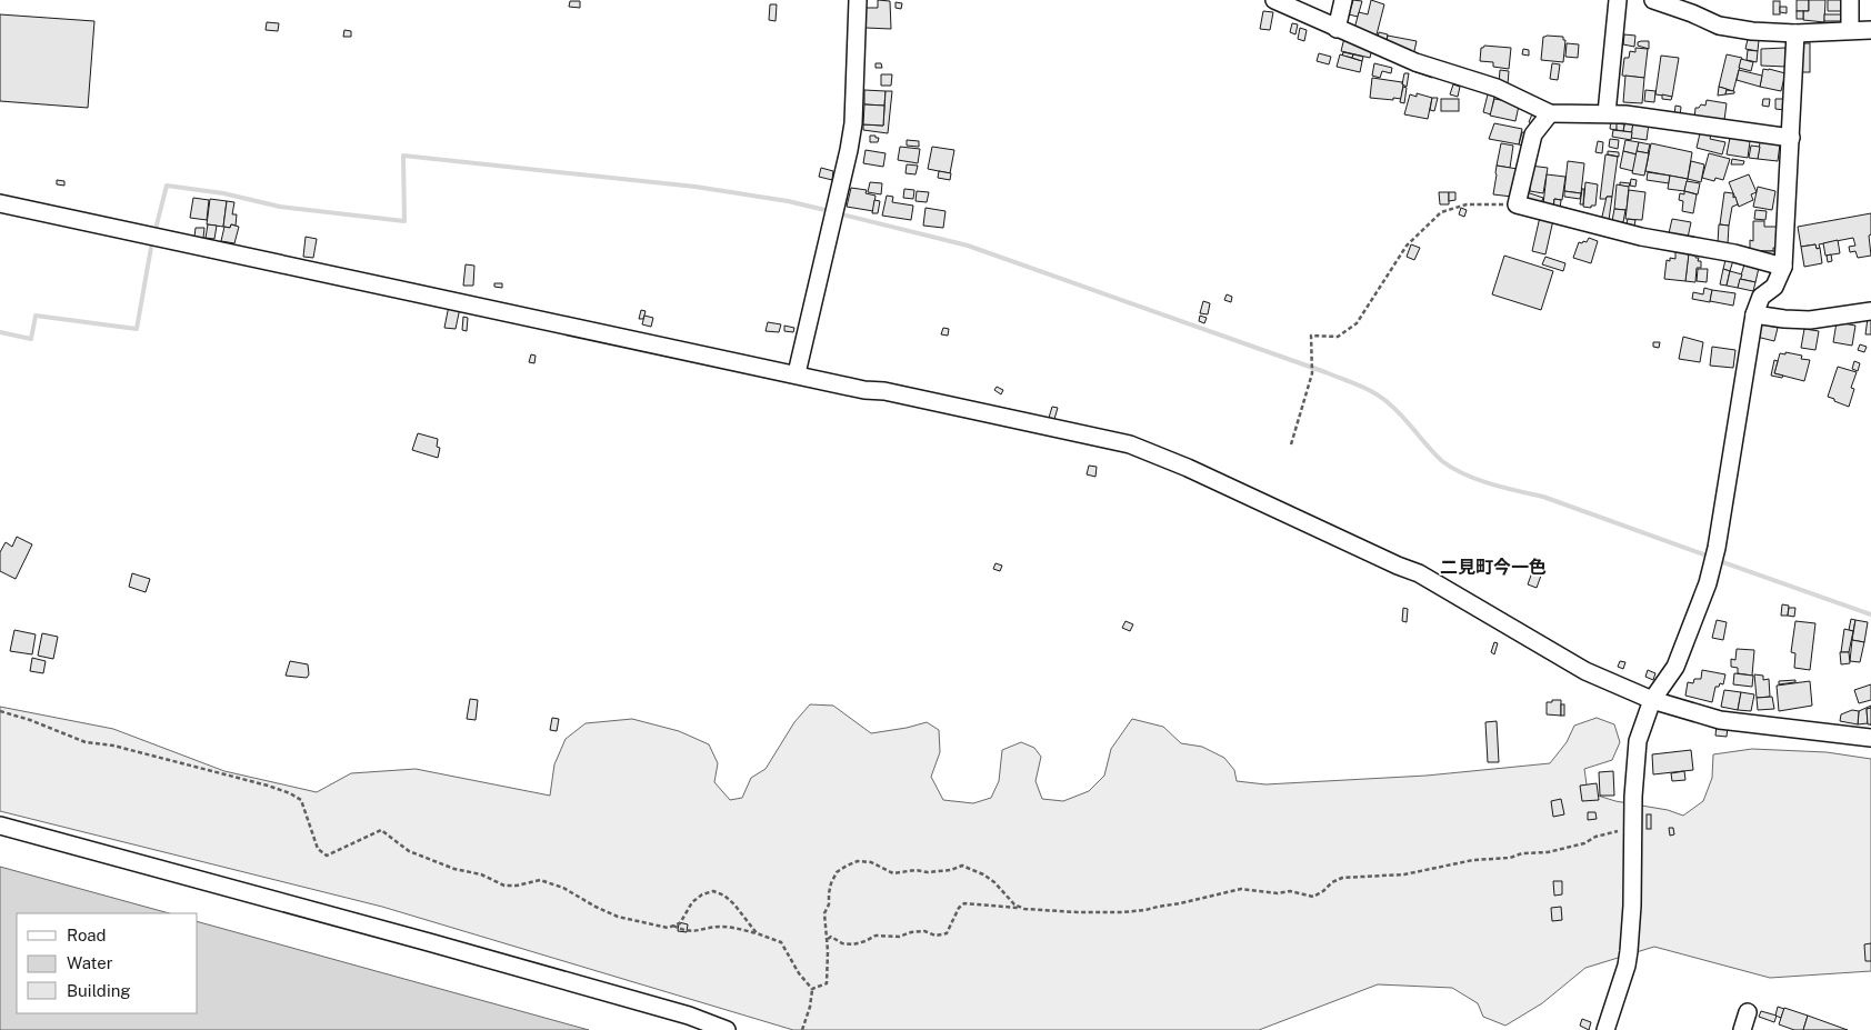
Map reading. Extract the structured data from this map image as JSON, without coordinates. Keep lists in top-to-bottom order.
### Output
{
  "districts": ["二見町今一色"],
  "legend": ["Road", "Water", "Building"]
}
